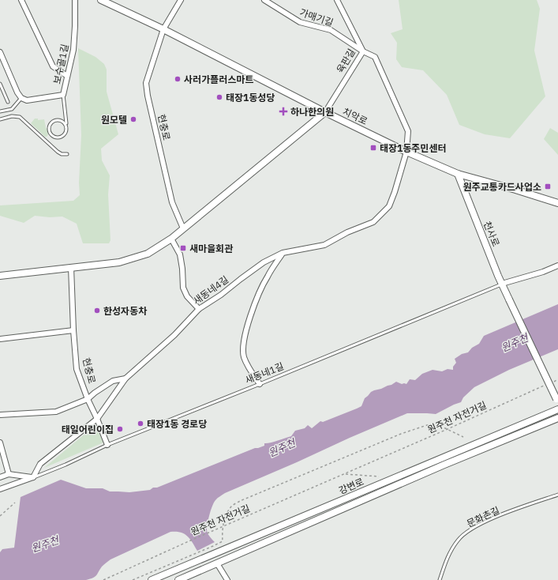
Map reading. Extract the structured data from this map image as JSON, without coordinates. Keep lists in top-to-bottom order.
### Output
{
  "streets": {
    "street": [
      "가매기길",
      "육판길",
      "보수골1길",
      "치악로",
      "현충로",
      "천사로",
      "새동네4길",
      "새동네1길",
      "강변로"
    ],
    "lane": ["문화촌길"],
    "path": ["원주천 자전거길"]
  },
  "crossings": [
    ["가매기길", "육판길"],
    ["가매기길", "치악로"],
    ["가매기길", "새동네4길"],
    ["육판길", "치악로"],
    ["치악로", "현충로"],
    ["치악로", "천사로"],
    ["치악로", "새동네4길"],
    ["현충로", "새동네4길"],
    ["현충로", "새동네1길"],
    ["천사로", "새동네1길"]
  ],
  "water": ["원주천"],
  "places": {
    "other": [
      "사러가플러스마트",
      "태장1동성당",
      "원모텔",
      "한성자동차",
      "태장1동 경로당",
      "태일어린이집"
    ],
    "health": ["하나한의원"],
    "transit": ["태장1동주민센터", "원주교통카드사업소", "새마을회관"]
  }
}
